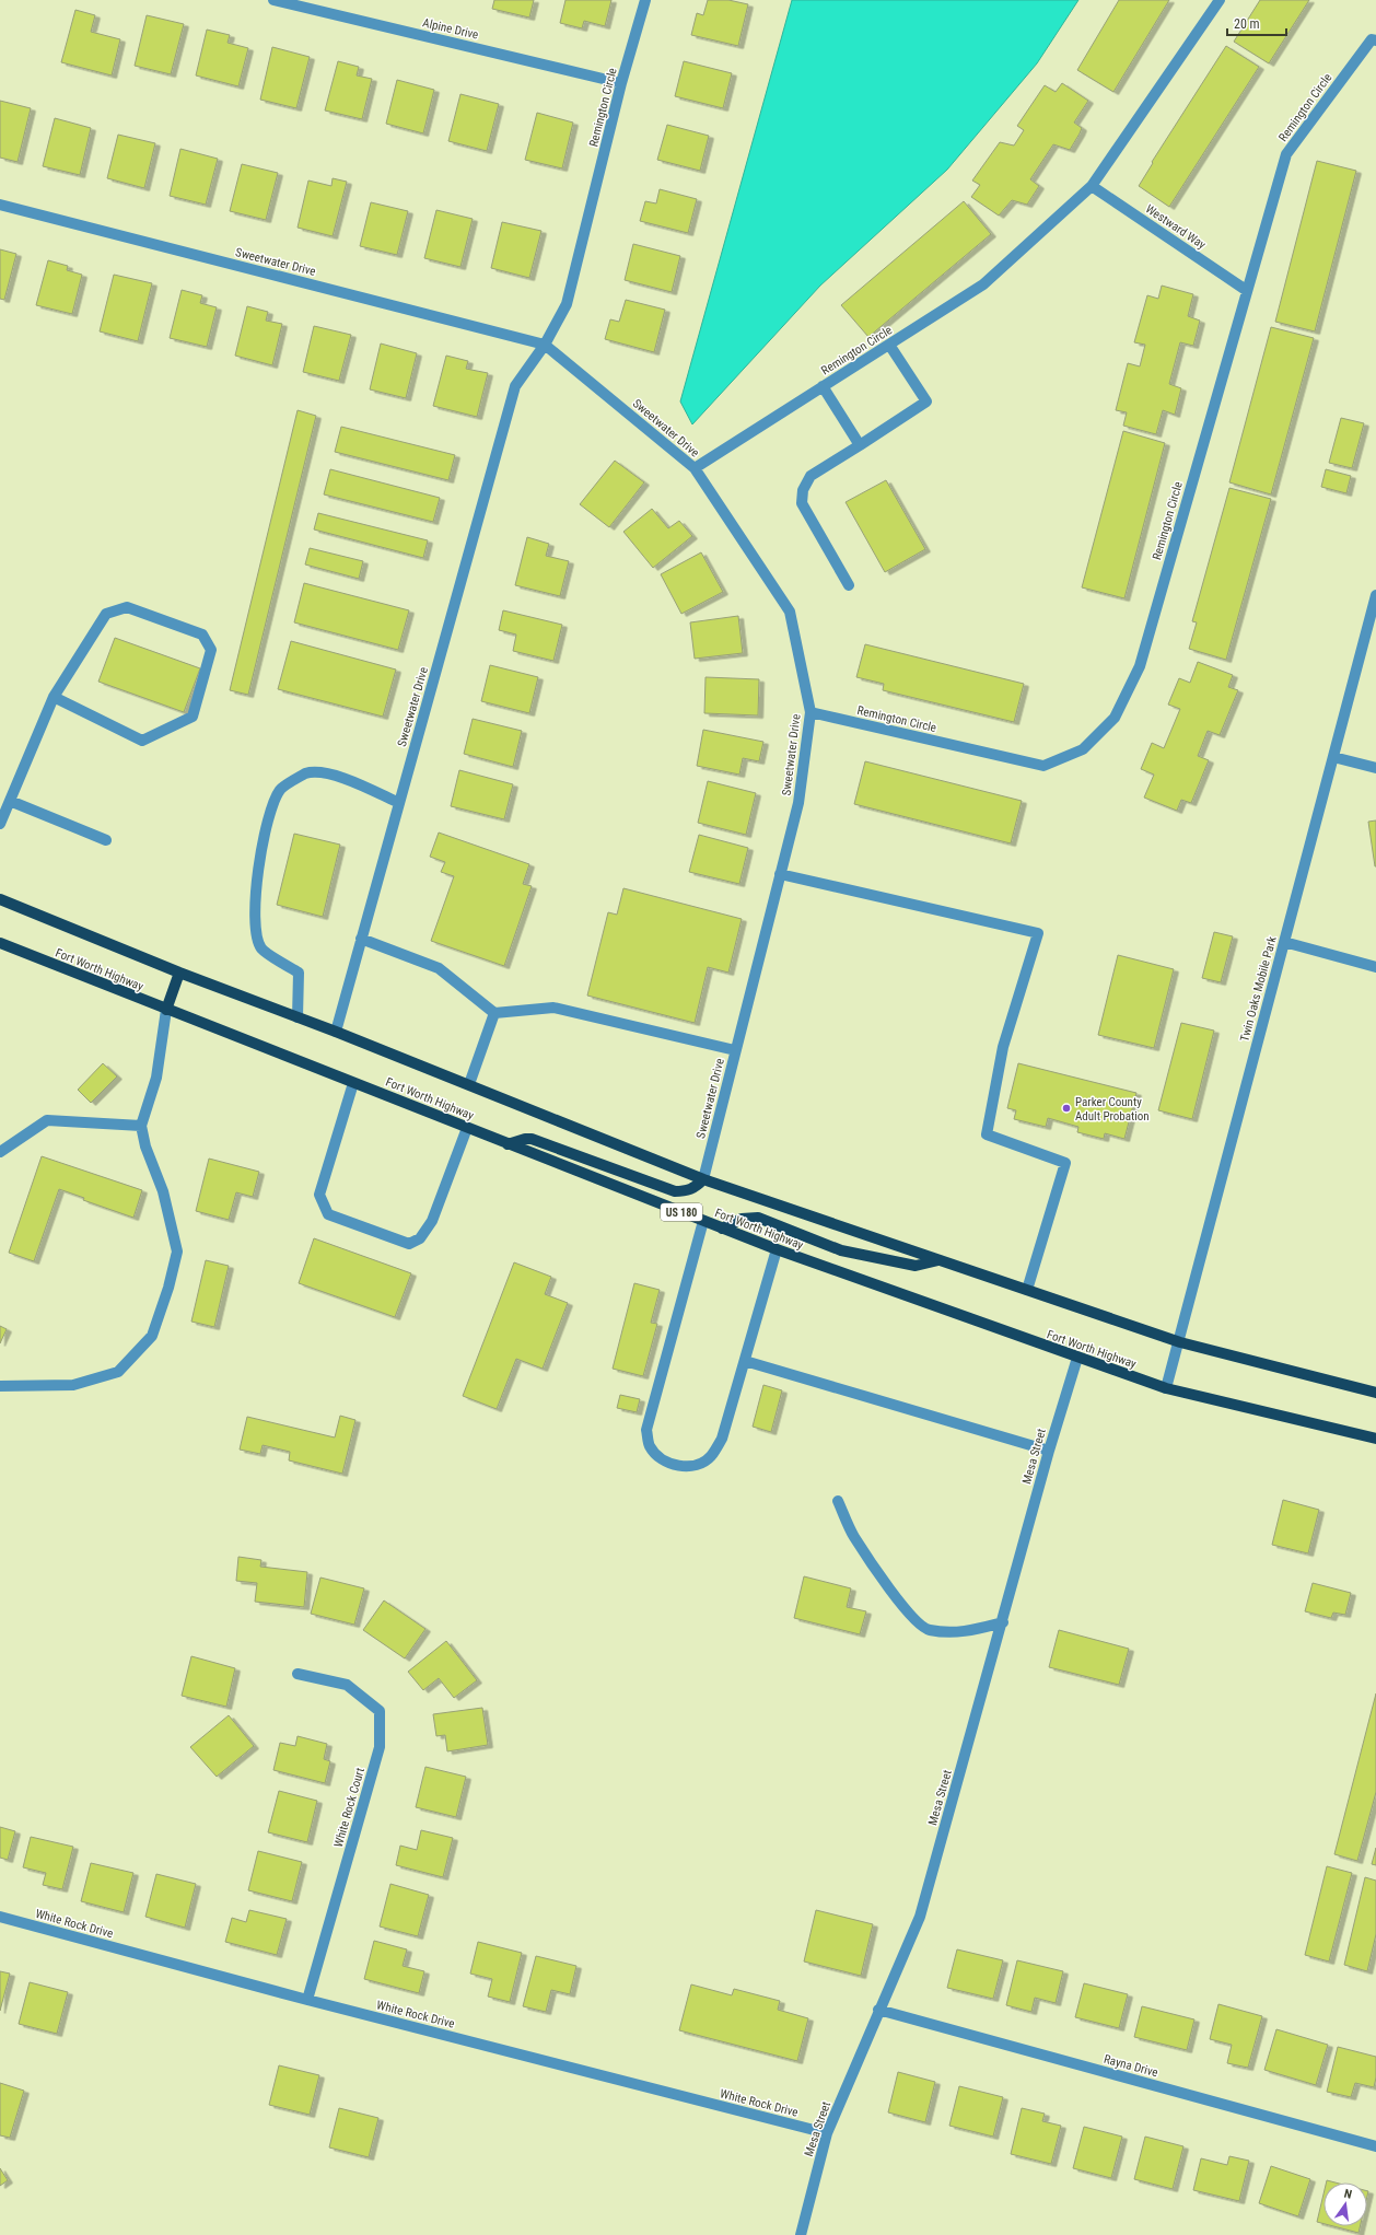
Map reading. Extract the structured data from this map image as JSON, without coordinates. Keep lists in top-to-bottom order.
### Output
{
  "streets": {
    "main road": ["Fort Worth Highway", "US 180"],
    "street": [
      "Alpine Drive",
      "Remington Circle",
      "Westward Way",
      "Sweetwater Drive",
      "Twin Oaks Mobile Park",
      "Mesa Street",
      "White Rock Court",
      "White Rock Drive",
      "Rayna Drive"
    ]
  },
  "crossings": [
    ["Alpine Drive", "Remington Circle"],
    ["Remington Circle", "Westward Way"],
    ["Remington Circle", "Sweetwater Drive"],
    ["Fort Worth Highway", "Twin Oaks Mobile Park"],
    ["Fort Worth Highway", "Mesa Street"],
    ["Mesa Street", "White Rock Drive"],
    ["Mesa Street", "Rayna Drive"],
    ["White Rock Court", "White Rock Drive"]
  ],
  "places": ["Parker County Adult Probation"],
  "scale_bar": "20 m",
  "north": "top"
}
